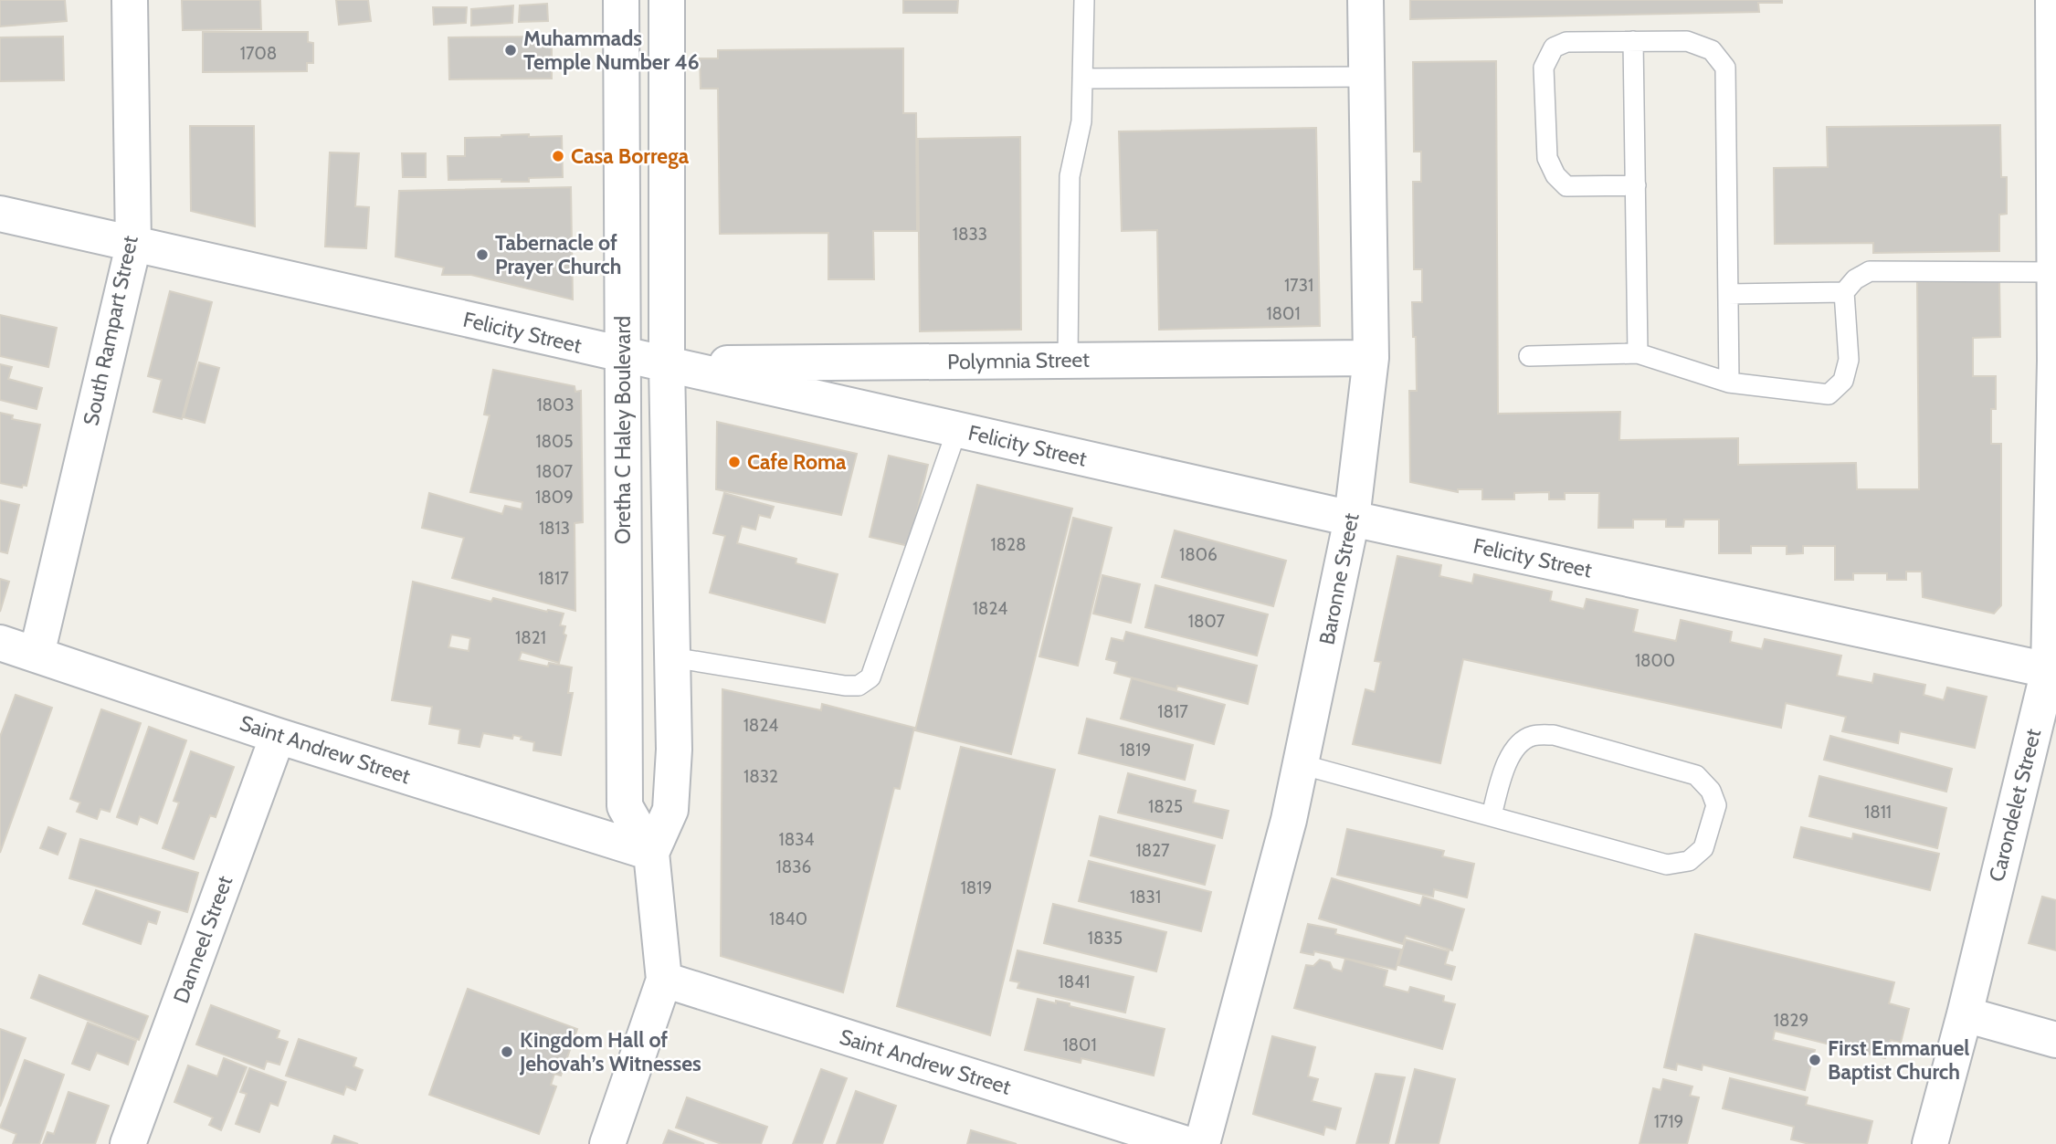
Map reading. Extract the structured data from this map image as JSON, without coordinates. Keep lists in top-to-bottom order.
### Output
{
  "streets": {
    "street": [
      "South Rampart Street",
      "Felicity Street",
      "Polymnia Street",
      "Oretha C Haley Boulevard",
      "Baronne Street",
      "Saint Andrew Street",
      "Carondelet Street",
      "Danneel Street"
    ]
  },
  "crossings": [
    ["South Rampart Street", "Felicity Street"],
    ["South Rampart Street", "Saint Andrew Street"],
    ["Felicity Street", "Polymnia Street"],
    ["Felicity Street", "Oretha C Haley Boulevard"],
    ["Felicity Street", "Baronne Street"],
    ["Felicity Street", "Carondelet Street"],
    ["Polymnia Street", "Oretha C Haley Boulevard"],
    ["Polymnia Street", "Baronne Street"],
    ["Oretha C Haley Boulevard", "Saint Andrew Street"],
    ["Saint Andrew Street", "Danneel Street"]
  ],
  "places": [
    "Muhammads Temple Number 46",
    "Casa Borrega",
    "Tabernacle of Prayer Church",
    "Cafe Roma",
    "Kingdom Hall of Jehovah’s Witnesses",
    "First Emmanuel Baptist Church"
  ],
  "house_numbers": [
    "1708",
    "1833",
    "1731",
    "1801",
    "1803",
    "1805",
    "1807",
    "1809",
    "1813",
    "1828",
    "1806",
    "1817",
    "1824",
    "1807",
    "1821",
    "1800",
    "1817",
    "1824",
    "1819",
    "1832",
    "1825",
    "1811",
    "1834",
    "1827",
    "1836",
    "1819",
    "1831",
    "1840",
    "1835",
    "1841",
    "1829",
    "1801",
    "1719"
  ]
}
